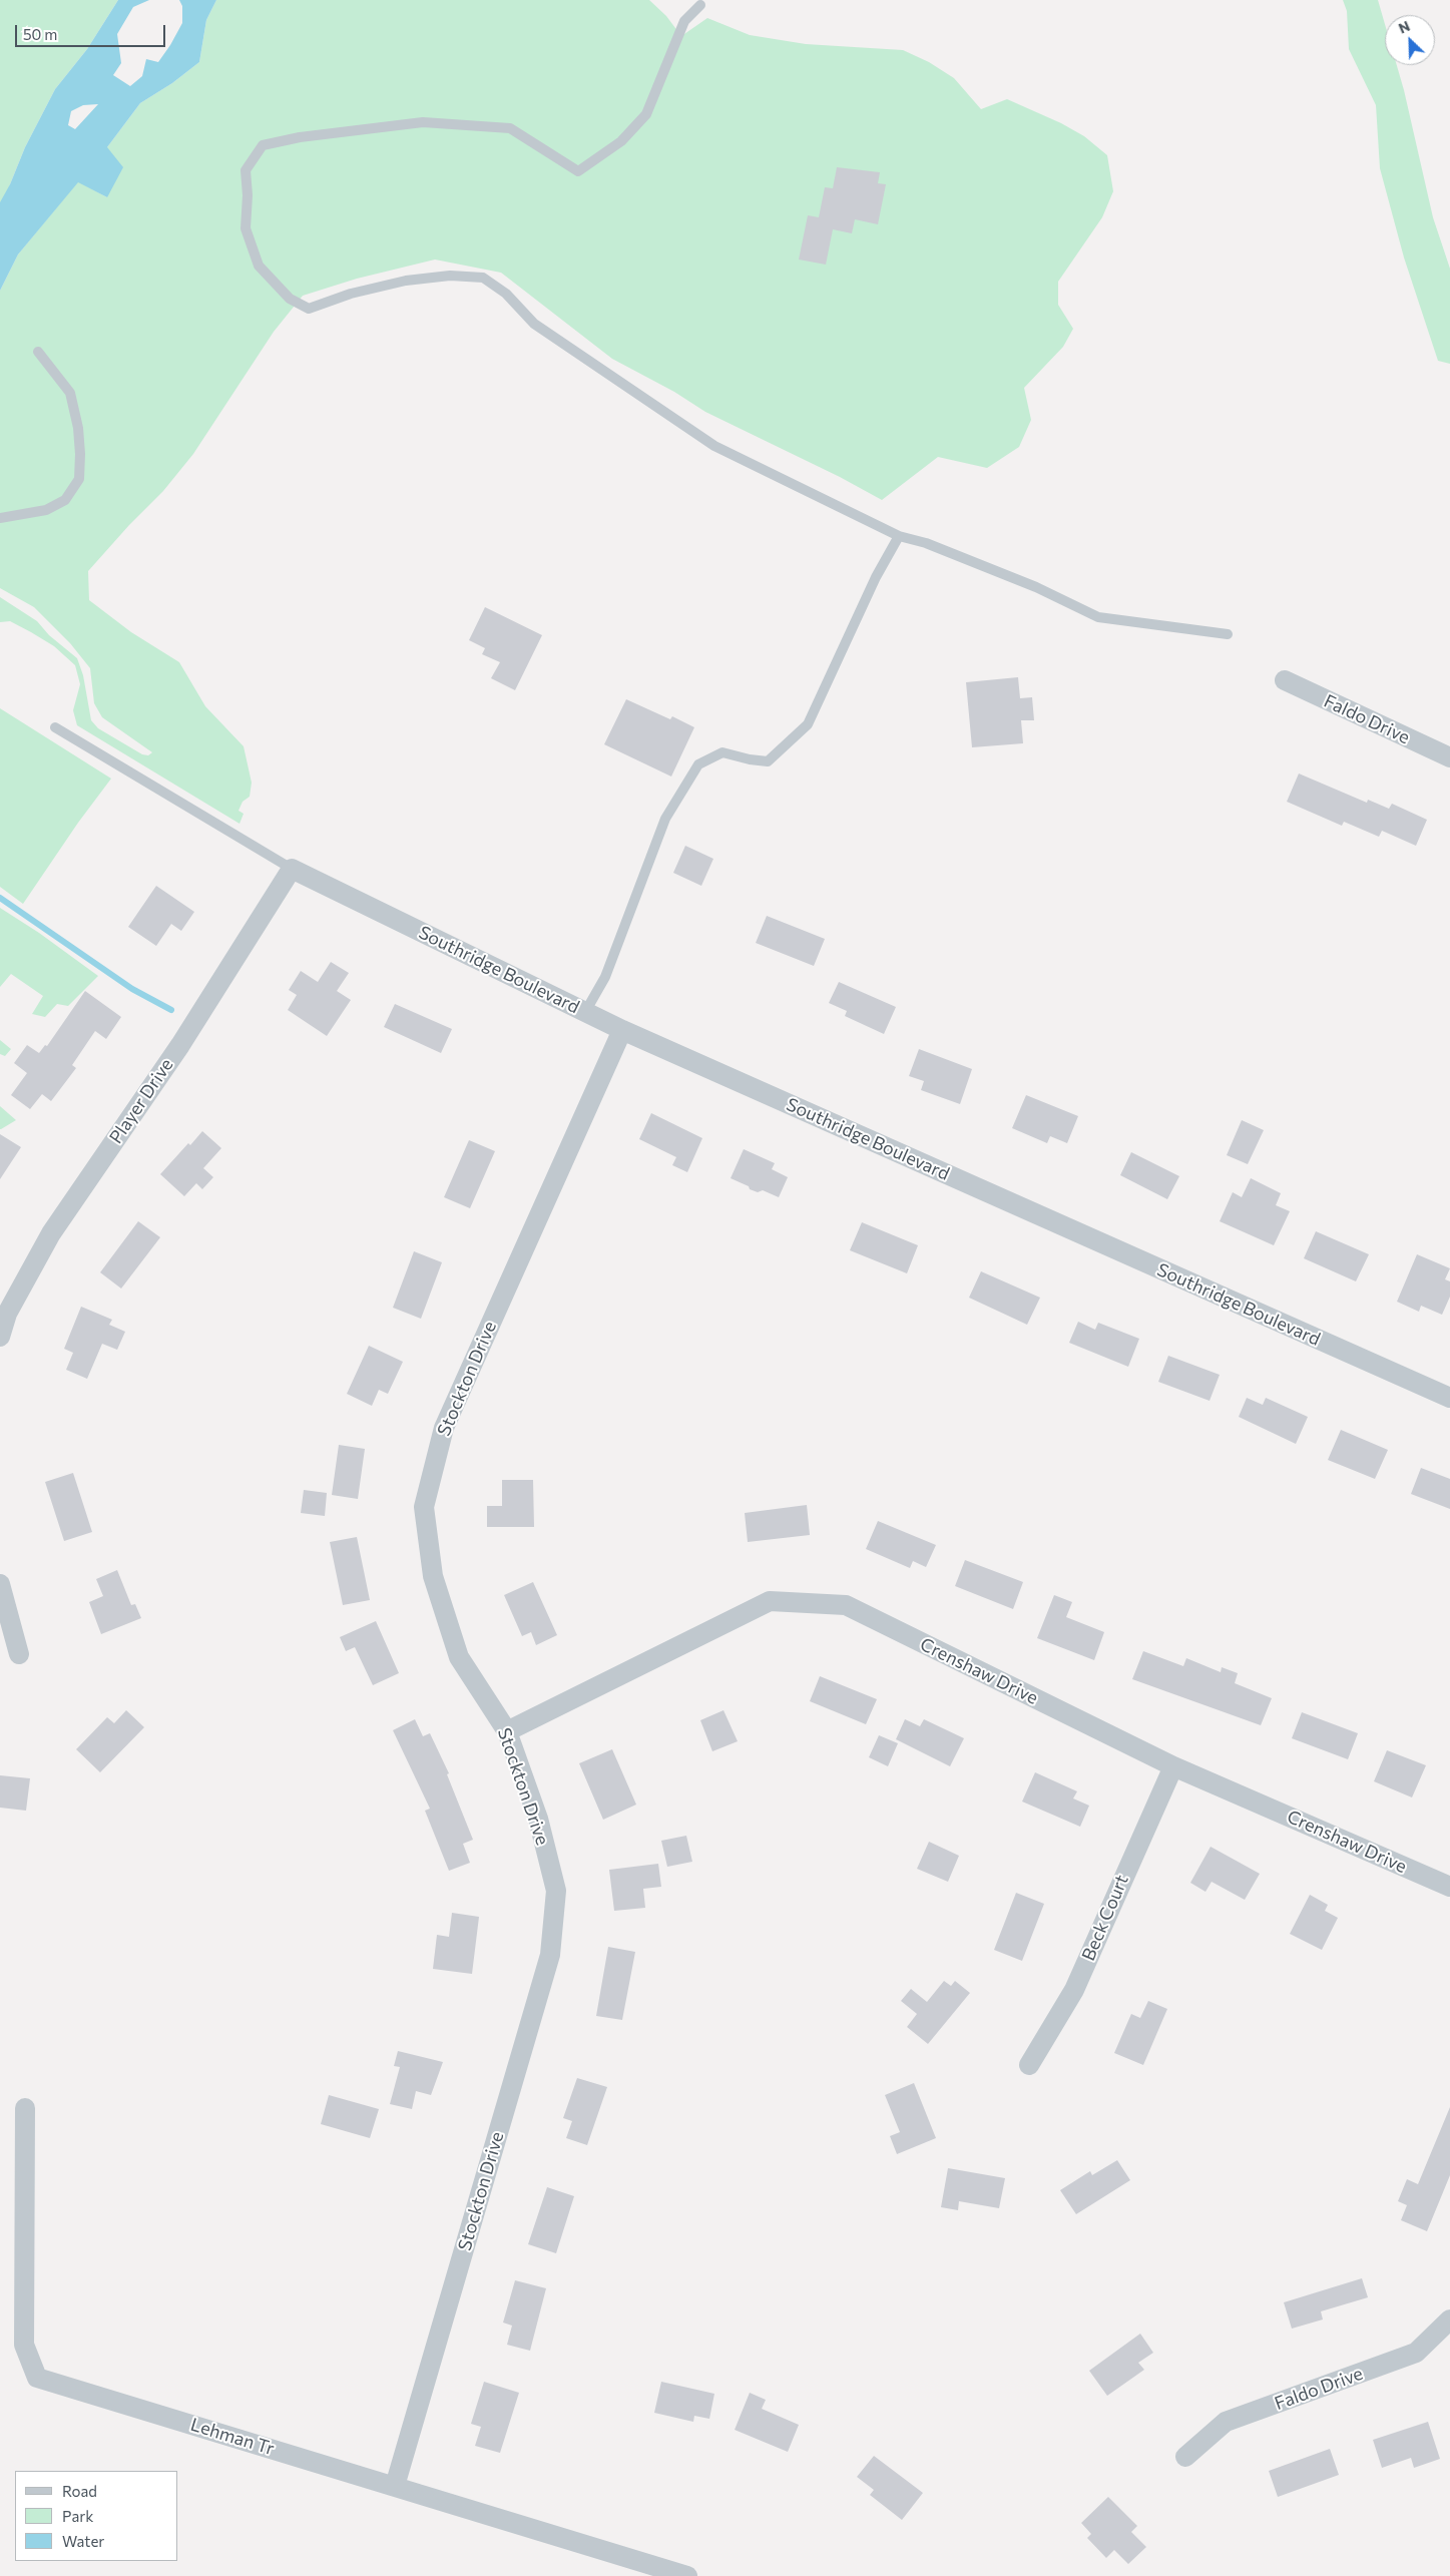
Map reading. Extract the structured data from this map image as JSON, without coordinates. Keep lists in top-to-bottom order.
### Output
{
  "streets": {
    "street": [
      "Faldo Drive",
      "Southridge Boulevard",
      "Player Drive",
      "Stockton Drive",
      "Crenshaw Drive",
      "Beck Court",
      "Lehman Tr"
    ]
  },
  "crossings": [
    ["Southridge Boulevard", "Player Drive"],
    ["Southridge Boulevard", "Stockton Drive"],
    ["Stockton Drive", "Crenshaw Drive"],
    ["Stockton Drive", "Lehman Tr"],
    ["Crenshaw Drive", "Beck Court"]
  ],
  "legend": ["Road", "Park", "Water"],
  "scale_bar": "50 m",
  "north": "top left"
}
